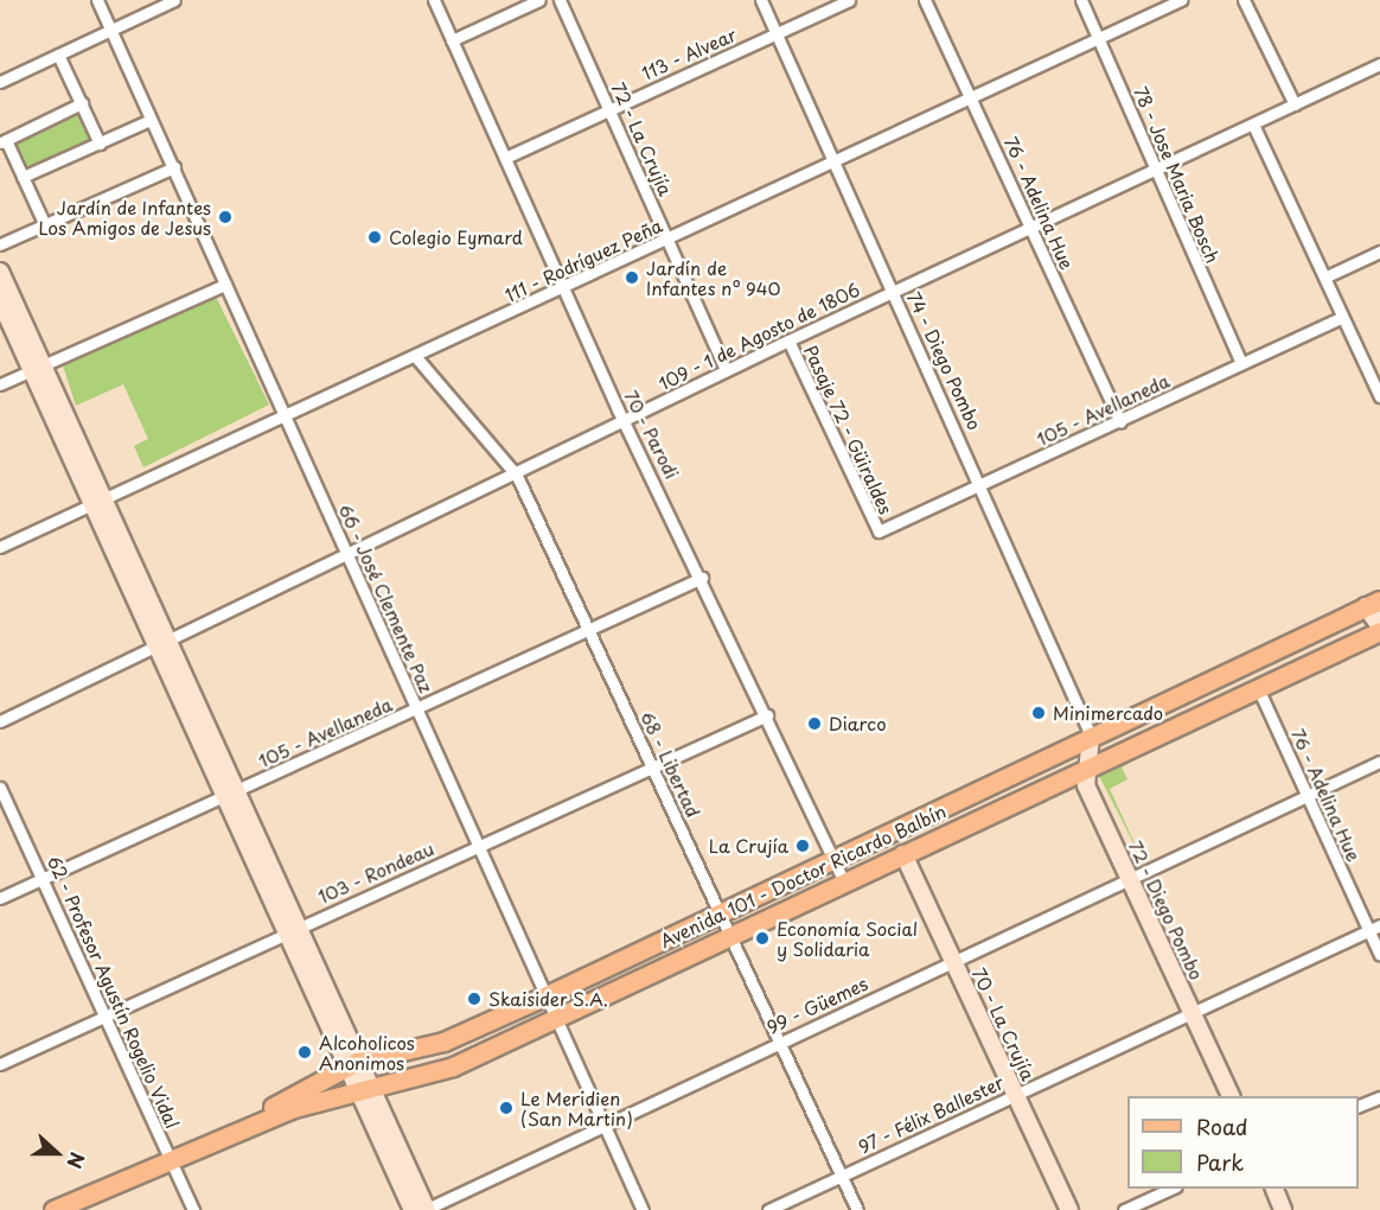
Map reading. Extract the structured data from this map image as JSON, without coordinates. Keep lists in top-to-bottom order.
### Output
{
  "streets": {
    "main road": ["Avenida 101 - Doctor Ricardo Balbín", "72 - Diego Pombo", "70 - La Crujía"],
    "street": [
      "113 - Alvear",
      "72 - La Crujía",
      "78 - Jose Maria Bosch",
      "76 - Adelina Hue",
      "111 - Rodríguez Peña",
      "109 - 1 de Agosto de 1806",
      "74 - Diego Pombo",
      "105 - Avellaneda",
      "Pasaje 72 - Güiraldes",
      "70 - Parodi",
      "66 - José Clemente Paz",
      "68 - Libertad",
      "103 - Rondeau",
      "62 - Profesor Agustín Rogelio Vidal",
      "99 - Güemes",
      "97 - Félix Ballester"
    ]
  },
  "crossings": [
    ["113 - Alvear", "72 - La Crujía"],
    ["113 - Alvear", "74 - Diego Pombo"],
    ["113 - Alvear", "70 - Parodi"],
    ["72 - La Crujía", "111 - Rodríguez Peña"],
    ["72 - La Crujía", "109 - 1 de Agosto de 1806"],
    ["78 - Jose Maria Bosch", "111 - Rodríguez Peña"],
    ["78 - Jose Maria Bosch", "109 - 1 de Agosto de 1806"],
    ["78 - Jose Maria Bosch", "105 - Avellaneda"],
    ["76 - Adelina Hue", "111 - Rodríguez Peña"],
    ["76 - Adelina Hue", "109 - 1 de Agosto de 1806"],
    ["76 - Adelina Hue", "105 - Avellaneda"],
    ["76 - Adelina Hue", "Avenida 101 - Doctor Ricardo Balbín"],
    ["76 - Adelina Hue", "99 - Güemes"],
    ["76 - Adelina Hue", "97 - Félix Ballester"],
    ["111 - Rodríguez Peña", "74 - Diego Pombo"],
    ["111 - Rodríguez Peña", "70 - Parodi"],
    ["111 - Rodríguez Peña", "66 - José Clemente Paz"],
    ["111 - Rodríguez Peña", "68 - Libertad"],
    ["109 - 1 de Agosto de 1806", "74 - Diego Pombo"],
    ["109 - 1 de Agosto de 1806", "Pasaje 72 - Güiraldes"],
    ["109 - 1 de Agosto de 1806", "70 - Parodi"],
    ["109 - 1 de Agosto de 1806", "66 - José Clemente Paz"],
    ["109 - 1 de Agosto de 1806", "68 - Libertad"],
    ["74 - Diego Pombo", "105 - Avellaneda"],
    ["74 - Diego Pombo", "Avenida 101 - Doctor Ricardo Balbín"],
    ["105 - Avellaneda", "Pasaje 72 - Güiraldes"],
    ["105 - Avellaneda", "70 - Parodi"],
    ["105 - Avellaneda", "66 - José Clemente Paz"],
    ["105 - Avellaneda", "68 - Libertad"],
    ["105 - Avellaneda", "62 - Profesor Agustín Rogelio Vidal"],
    ["70 - Parodi", "103 - Rondeau"],
    ["70 - Parodi", "Avenida 101 - Doctor Ricardo Balbín"],
    ["66 - José Clemente Paz", "103 - Rondeau"],
    ["66 - José Clemente Paz", "Avenida 101 - Doctor Ricardo Balbín"],
    ["66 - José Clemente Paz", "99 - Güemes"],
    ["68 - Libertad", "103 - Rondeau"],
    ["68 - Libertad", "Avenida 101 - Doctor Ricardo Balbín"],
    ["68 - Libertad", "99 - Güemes"],
    ["68 - Libertad", "97 - Félix Ballester"],
    ["103 - Rondeau", "62 - Profesor Agustín Rogelio Vidal"],
    ["Avenida 101 - Doctor Ricardo Balbín", "72 - Diego Pombo"],
    ["Avenida 101 - Doctor Ricardo Balbín", "62 - Profesor Agustín Rogelio Vidal"],
    ["Avenida 101 - Doctor Ricardo Balbín", "70 - La Crujía"],
    ["72 - Diego Pombo", "99 - Güemes"],
    ["72 - Diego Pombo", "97 - Félix Ballester"],
    ["99 - Güemes", "70 - La Crujía"],
    ["70 - La Crujía", "97 - Félix Ballester"]
  ],
  "places": [
    "Jardín de Infantes Los Amigos de Jesus",
    "Colegio Eymard",
    "Jardín de Infantes nº 940",
    "Minimercado",
    "Diarco",
    "La Crujía",
    "Economía Social y Solidaria",
    "Skaisider S.A.",
    "Alcoholicos Anonimos",
    "Le Meridien (San Martin)"
  ],
  "legend": ["Road", "Park"],
  "north": "right"
}
